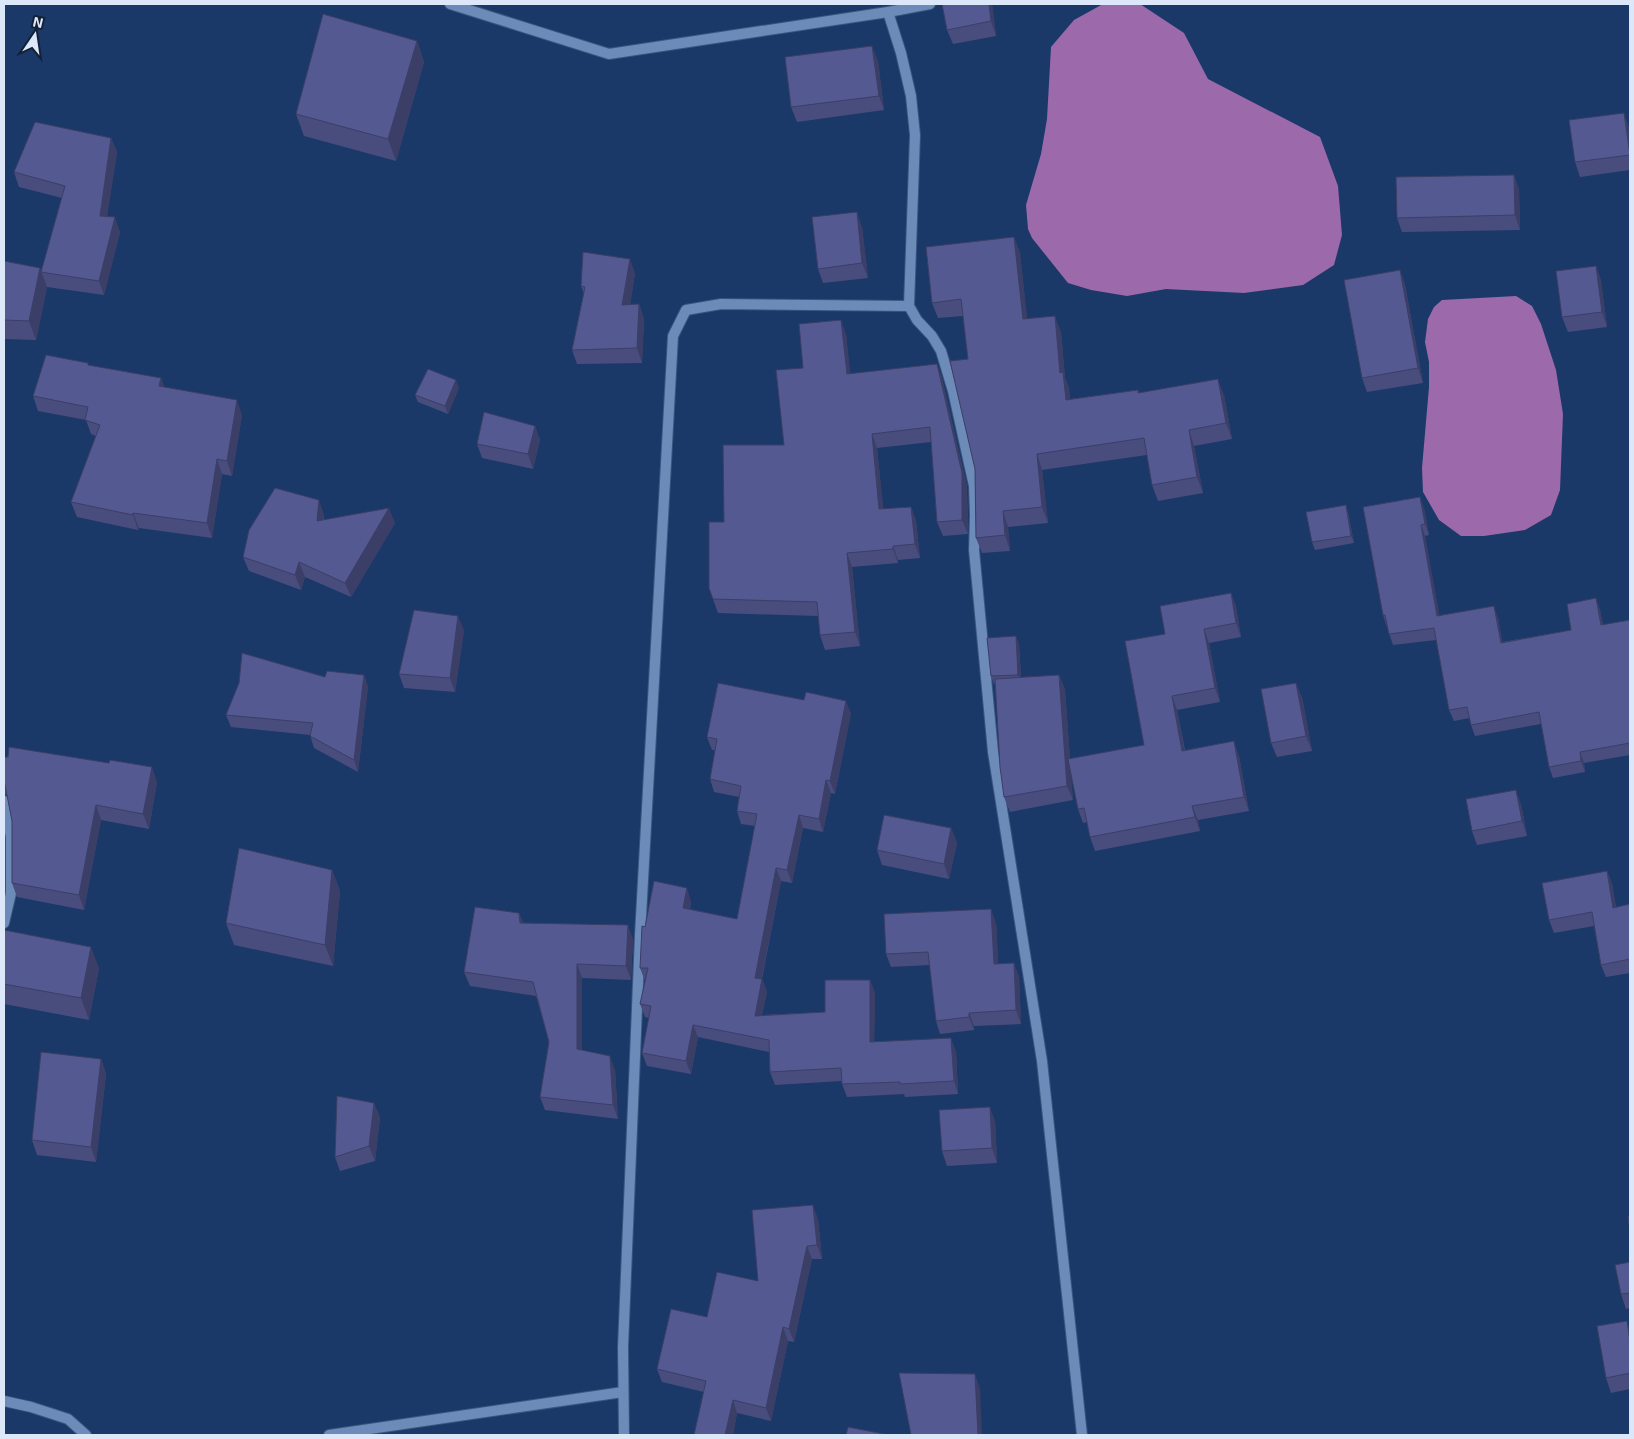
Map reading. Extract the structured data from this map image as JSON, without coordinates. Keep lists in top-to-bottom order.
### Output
{
  "north": "top"
}
